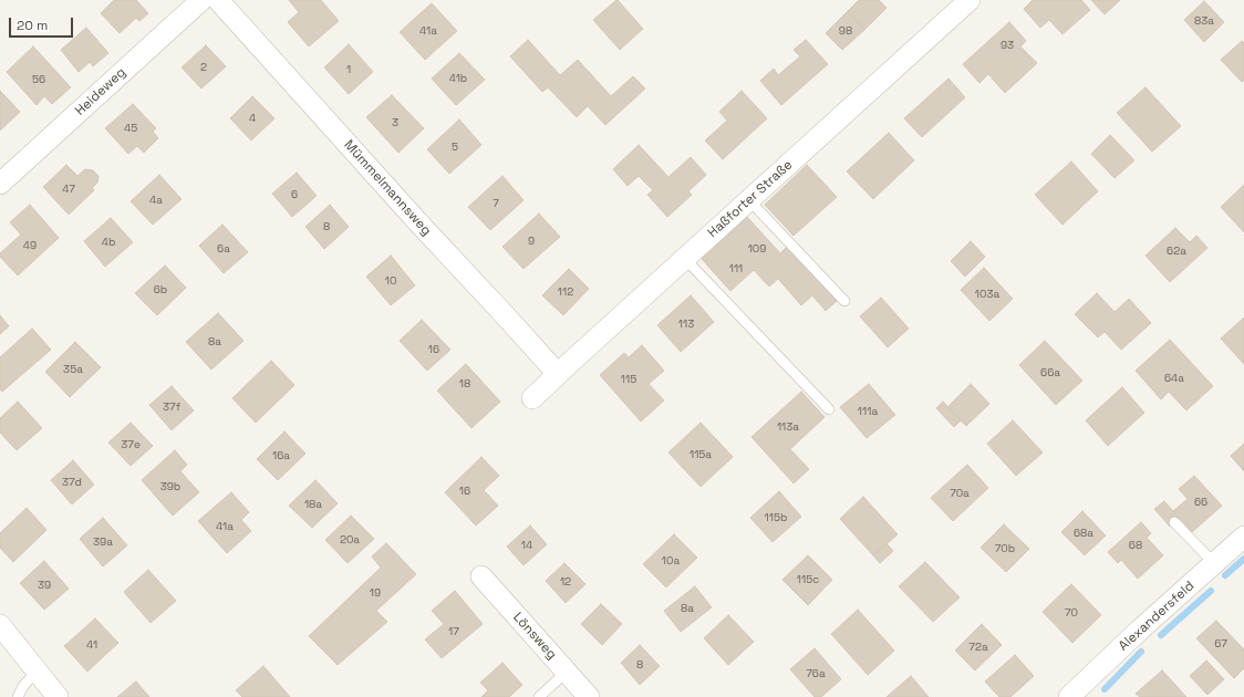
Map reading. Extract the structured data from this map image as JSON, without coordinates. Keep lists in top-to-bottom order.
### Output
{
  "streets": {
    "street": [
      "Heideweg",
      "Mümmelmannsweg",
      "Haßforter Straße",
      "Alexandersfeld",
      "Lönsweg"
    ]
  },
  "crossings": [
    ["Mümmelmannsweg", "Haßforter Straße"]
  ],
  "house_numbers": [
    "83a",
    "41a",
    "98",
    "93",
    "2",
    "1",
    "41b",
    "56",
    "4",
    "3",
    "45",
    "5",
    "47",
    "6",
    "4a",
    "7",
    "8",
    "9",
    "4b",
    "49",
    "6a",
    "109",
    "62a",
    "111",
    "10",
    "6b",
    "112",
    "103a",
    "113",
    "8a",
    "16",
    "35a",
    "66a",
    "64a",
    "115",
    "18",
    "37f",
    "111a",
    "113a",
    "37e",
    "115a",
    "16a",
    "37d",
    "39b",
    "16",
    "70a",
    "66",
    "18a",
    "115b",
    "41a",
    "68a",
    "20a",
    "39a",
    "14",
    "68",
    "70b",
    "10a",
    "115c",
    "12",
    "39",
    "19",
    "8a",
    "70",
    "17",
    "67",
    "41",
    "72a",
    "8",
    "76a"
  ],
  "scale_bar": "20 m"
}
